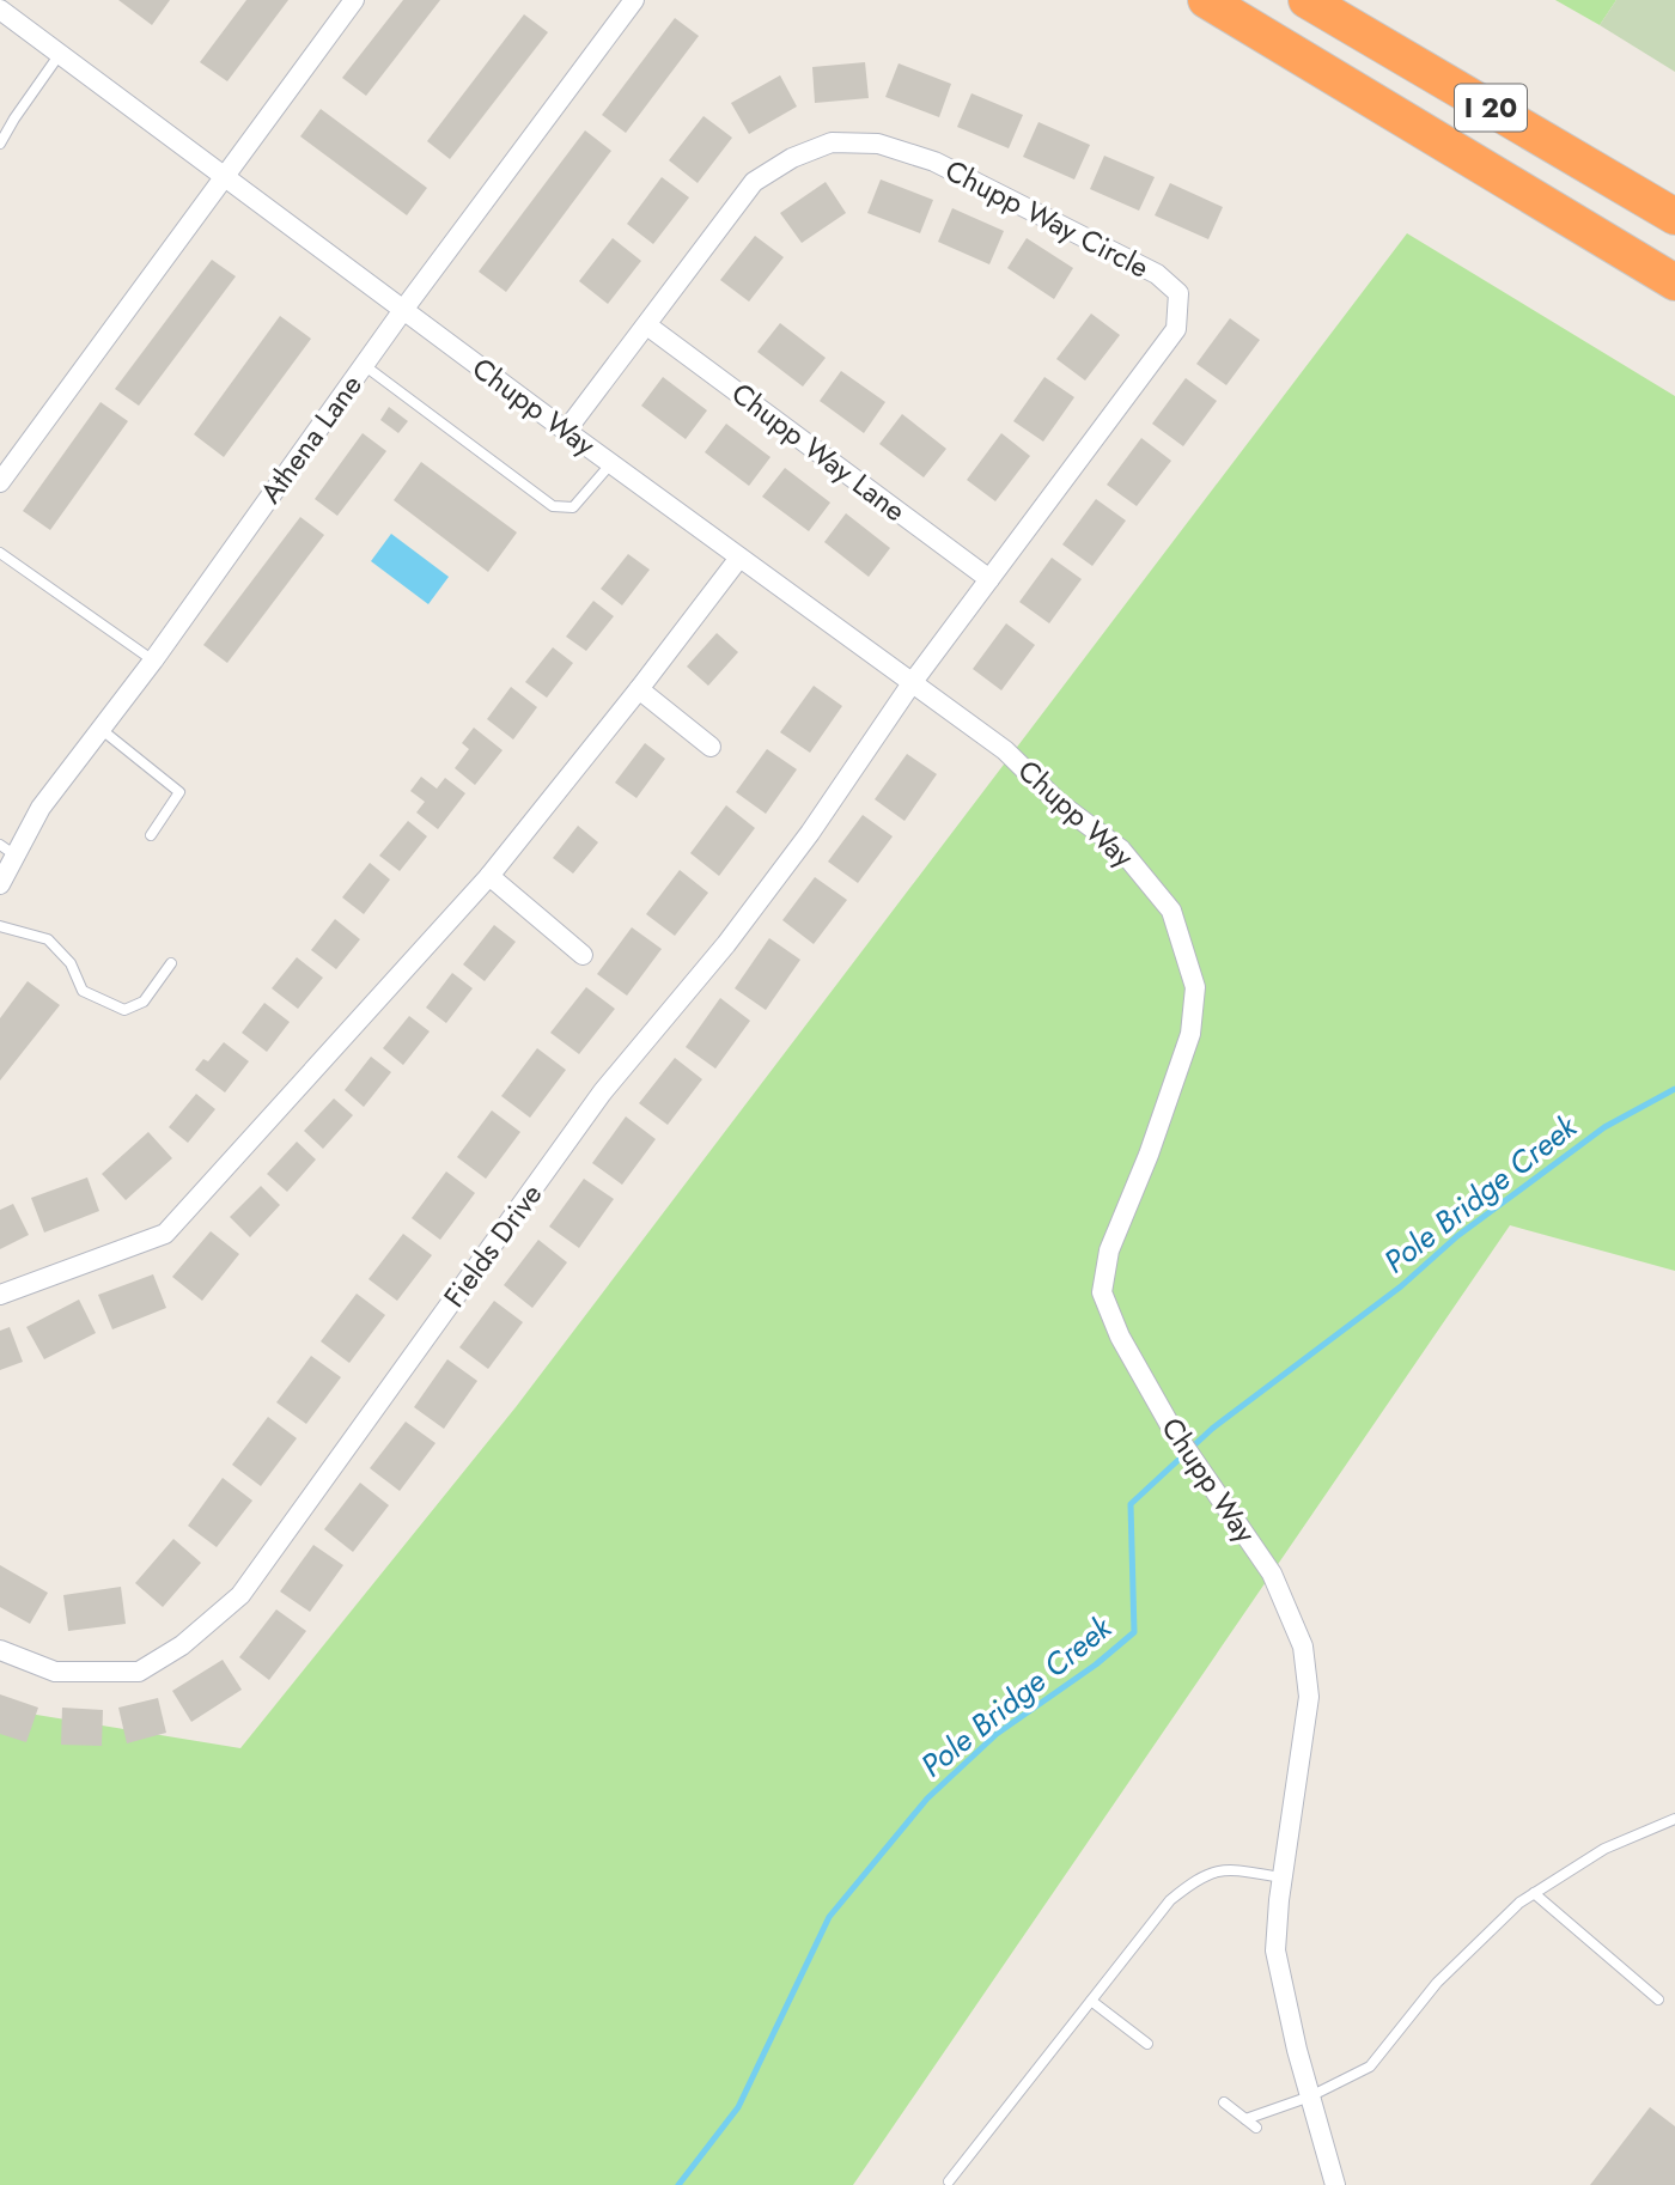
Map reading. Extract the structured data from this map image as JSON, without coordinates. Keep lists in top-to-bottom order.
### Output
{
  "streets": {
    "highway": ["I 20"],
    "street": [
      "Chupp Way Circle",
      "Chupp Way",
      "Athena Lane",
      "Chupp Way Lane",
      "Fields Drive"
    ]
  },
  "crossings": [
    ["Chupp Way Circle", "Chupp Way"],
    ["Chupp Way Circle", "Chupp Way Lane"],
    ["Chupp Way Circle", "Fields Drive"],
    ["Chupp Way", "Athena Lane"],
    ["Chupp Way", "Fields Drive"]
  ],
  "water": ["Pole Bridge Creek"]
}
